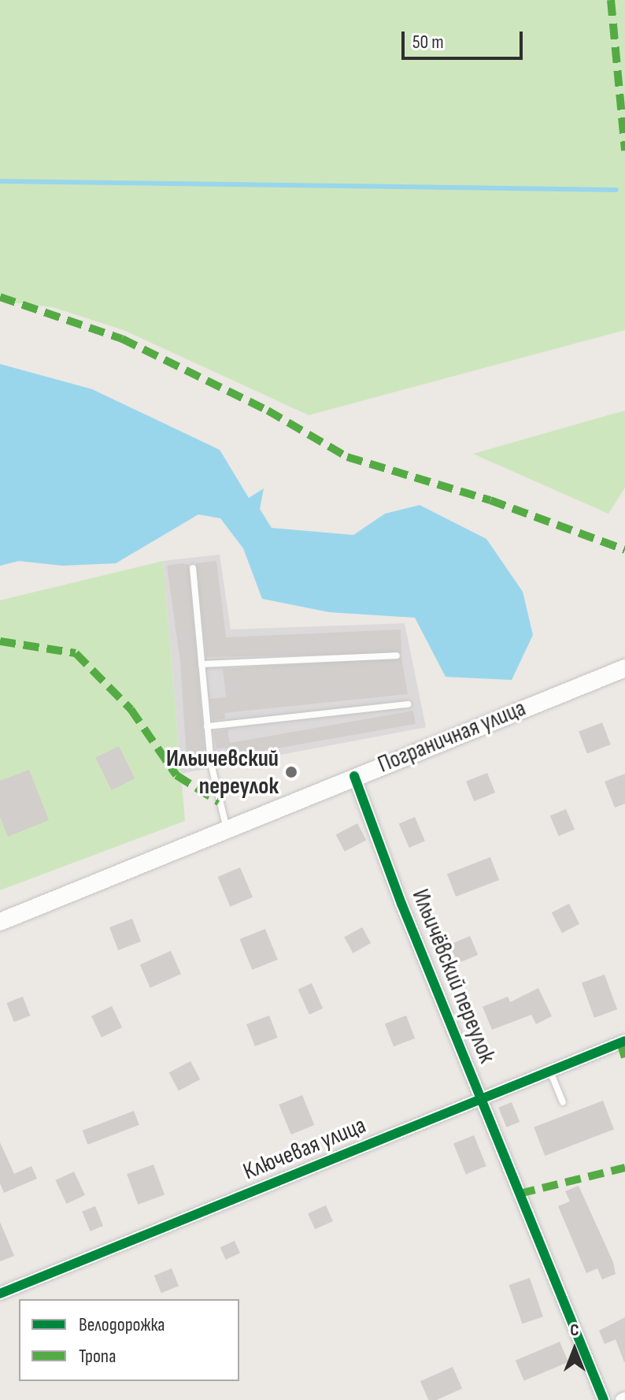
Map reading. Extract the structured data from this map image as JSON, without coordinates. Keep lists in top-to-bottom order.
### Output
{
  "streets": {
    "main road": ["Пограничная улица"],
    "street": ["Ильичёвский переулок", "Ключевая улица"]
  },
  "crossings": [
    ["Пограничная улица", "Ильичёвский переулок"],
    ["Ильичёвский переулок", "Ключевая улица"]
  ],
  "places": ["Ильичевский переулок"],
  "legend": ["Велодорожка", "Тропа"],
  "scale_bar": "50 m",
  "north": "top"
}
